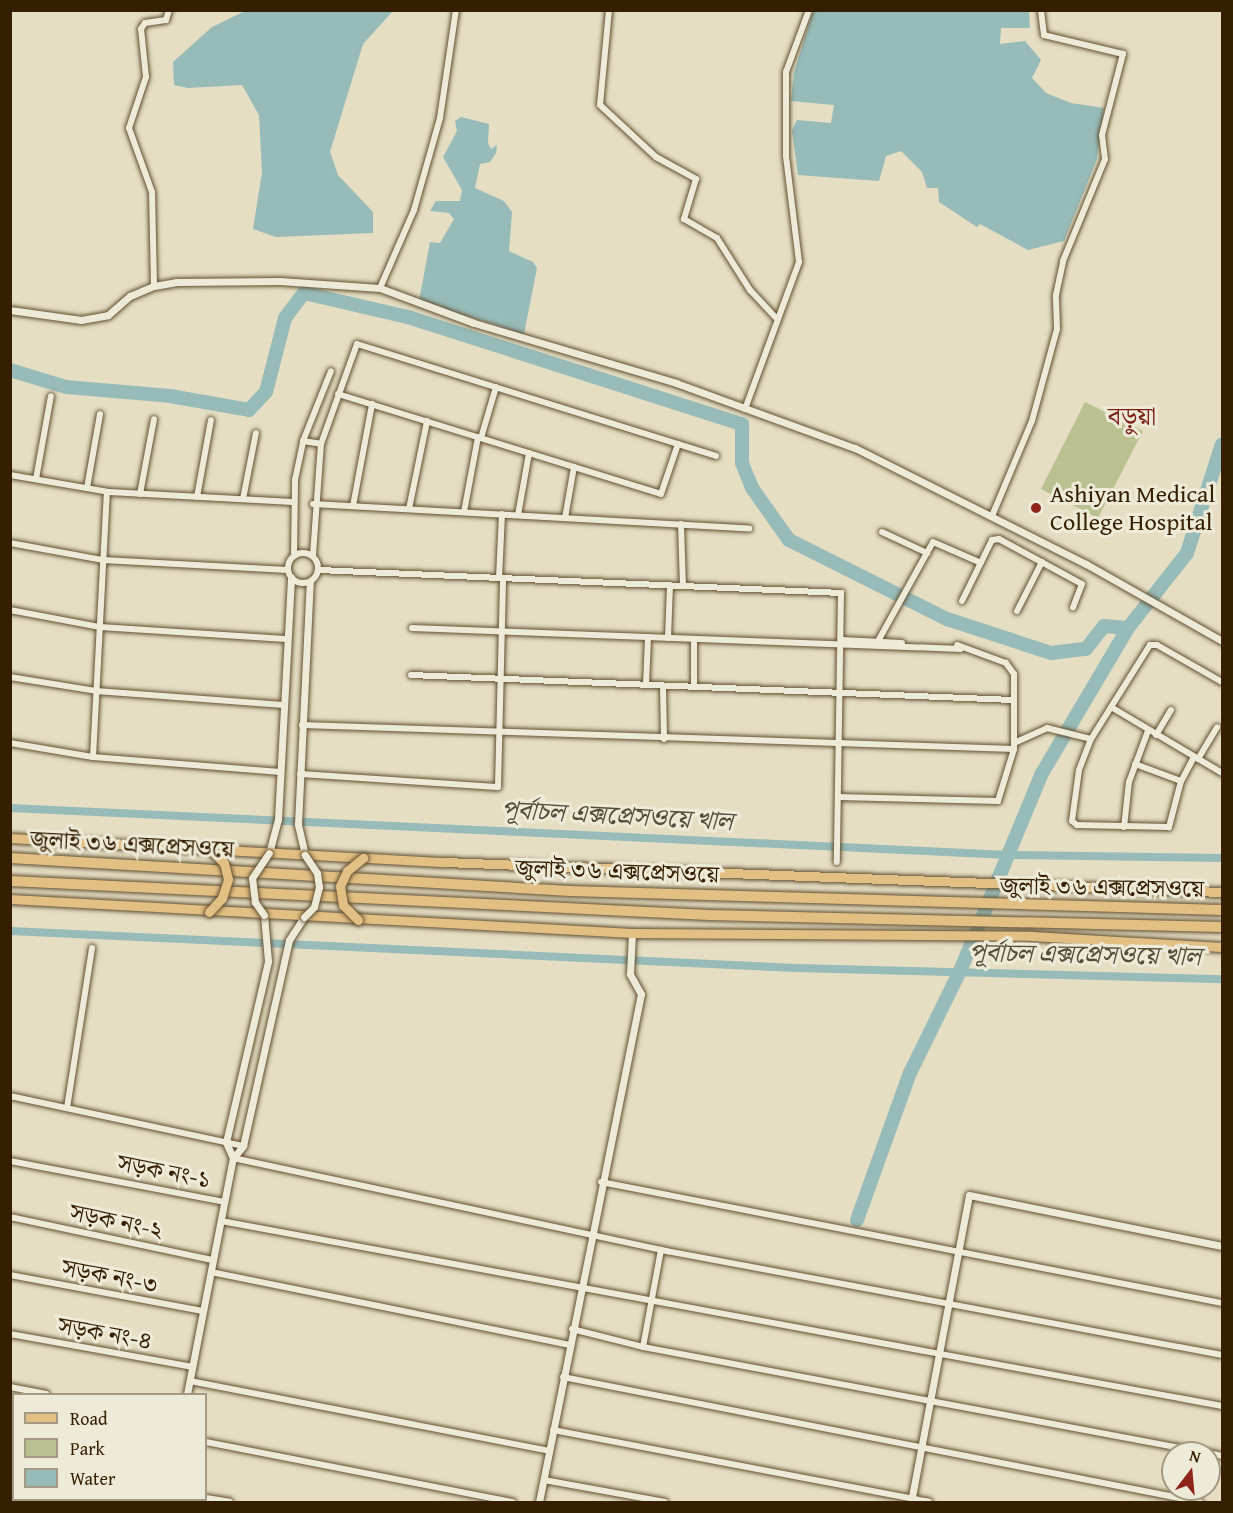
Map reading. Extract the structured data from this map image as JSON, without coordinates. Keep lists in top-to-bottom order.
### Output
{
  "streets": {
    "highway": ["জুলাই ৩৬ এক্সপ্রেসওয়ে"],
    "street": [
      "সড়ক নং-১",
      "সড়ক নং-২",
      "সড়ক নং-৩",
      "সড়ক নং-৪"
    ]
  },
  "crossings": [
    ["সড়ক নং-১", "সড়ক নং-২"],
    ["সড়ক নং-১", "সড়ক নং-৩"],
    ["সড়ক নং-১", "সড়ক নং-৪"]
  ],
  "districts": ["বড়ুয়া"],
  "water": ["পূর্বাচল এক্সপ্রেসওয়ে খাল"],
  "places": ["Ashiyan Medical College Hospital"],
  "legend": ["Road", "Park", "Water"],
  "north": "top"
}
